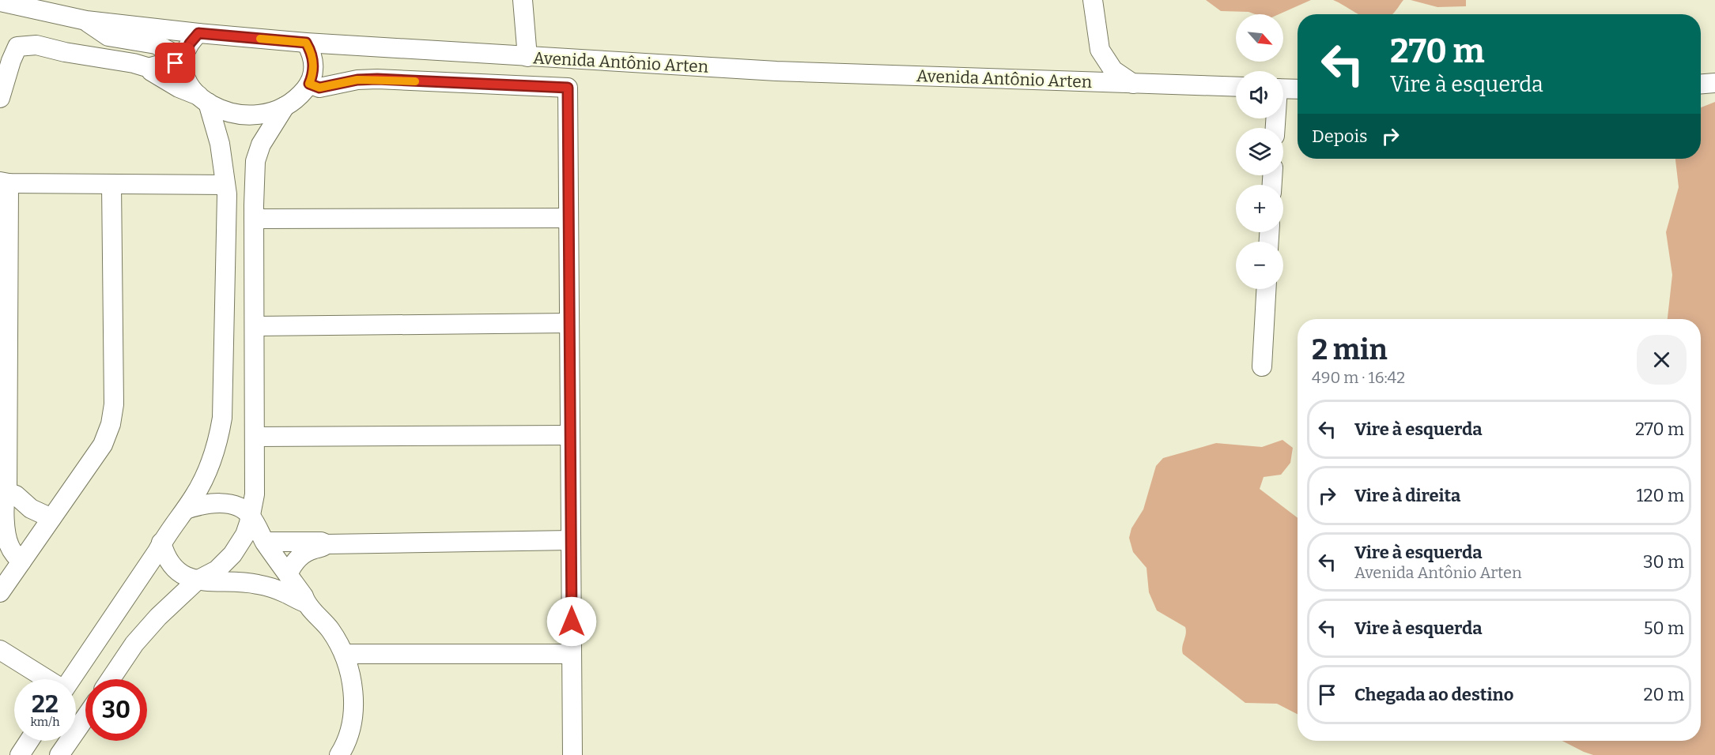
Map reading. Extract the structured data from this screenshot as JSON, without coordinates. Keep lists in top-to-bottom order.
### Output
{
  "streets": {
    "street": ["Avenida Antônio Arten"]
  },
  "north": "bottom right",
  "page": {
    "map_buttons": ["+", "−"],
    "turn": ["270 m", "Vire à esquerda"],
    "then": "Depois",
    "heading": ["2 min", "490 m · 16:42"],
    "list": [
      {
        "name": "Vire à esquerda",
        "value": "270 m"
      },
      {
        "name": "Vire à direita",
        "value": "120 m"
      },
      {
        "name": "Vire à esquerda",
        "note": "Avenida Antônio Arten",
        "value": "30 m"
      },
      {
        "name": "Vire à esquerda",
        "value": "50 m"
      },
      {
        "name": "Chegada ao destino",
        "value": "20 m"
      }
    ],
    "speed": "22 km/h",
    "limit": "30"
  }
}
